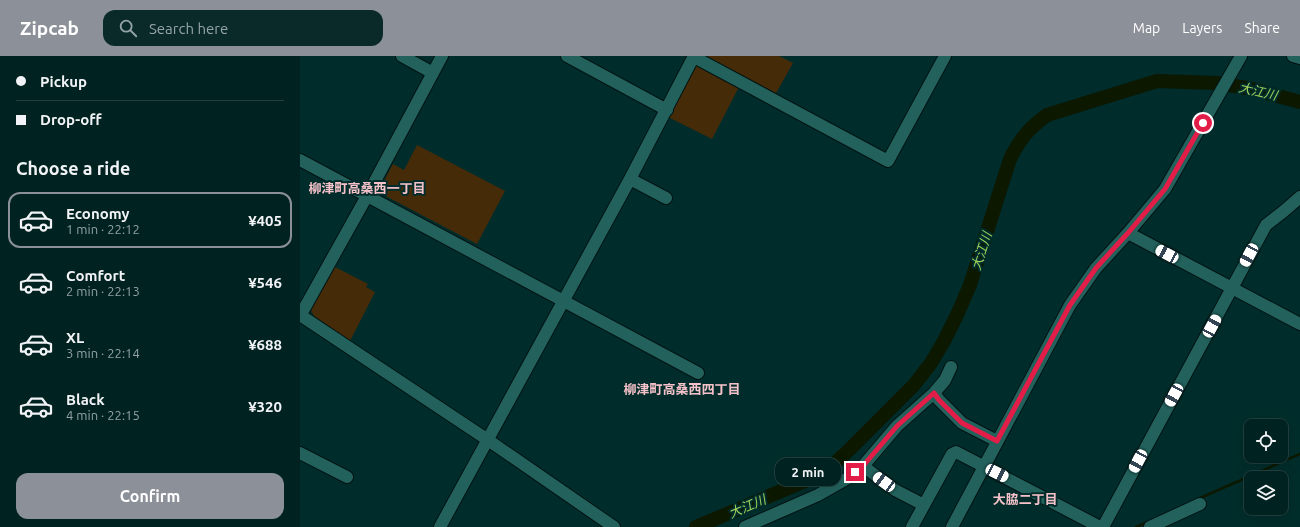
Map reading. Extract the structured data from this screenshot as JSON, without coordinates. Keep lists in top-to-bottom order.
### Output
{
  "districts": ["柳津町高桑西一丁目", "柳津町高桑西四丁目", "大脇二丁目"],
  "water": ["大江川"],
  "page": {
    "header": "Zipcab",
    "search": "Search here",
    "nav": ["Map", "Layers", "Share"],
    "banner": ["Pickup", "Drop-off"],
    "heading": "Choose a ride",
    "list": [
      {
        "name": "Economy",
        "note": "1 min · 22:12",
        "value": "¥405"
      },
      {
        "name": "Comfort",
        "note": "2 min · 22:13",
        "value": "¥546"
      },
      {
        "name": "XL",
        "note": "3 min · 22:14",
        "value": "¥688"
      },
      {
        "name": "Black",
        "note": "4 min · 22:15",
        "value": "¥320"
      }
    ],
    "bubble": "2 min",
    "buttons": "Confirm"
  }
}
